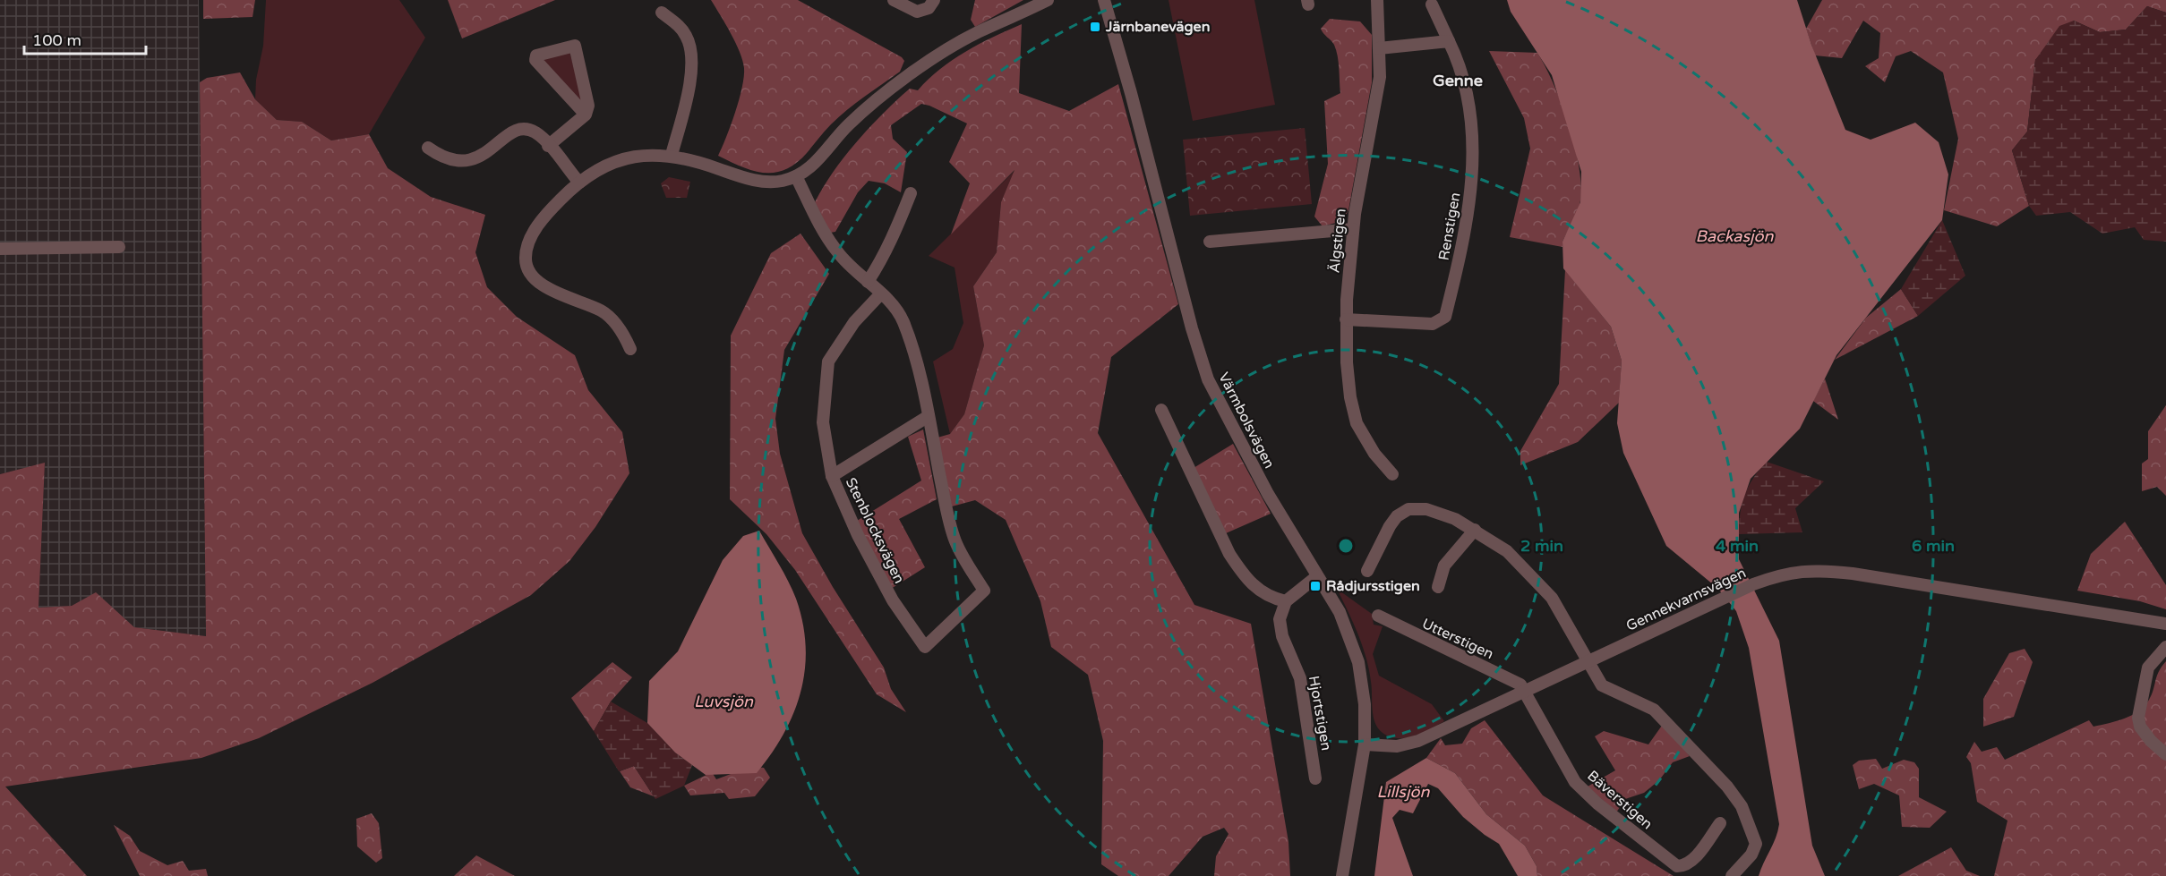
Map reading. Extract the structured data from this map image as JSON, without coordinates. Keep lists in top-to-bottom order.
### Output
{
  "streets": {
    "street": [
      "Renstigen",
      "Älgstigen",
      "Värmbolsvägen",
      "Stenblocksvägen",
      "Gennekvarnsvägen",
      "Utterstigen",
      "Hjortstigen",
      "Bäverstigen"
    ]
  },
  "crossings": [
    ["Renstigen", "Älgstigen"],
    ["Värmbolsvägen", "Gennekvarnsvägen"],
    ["Gennekvarnsvägen", "Utterstigen"],
    ["Gennekvarnsvägen", "Bäverstigen"],
    ["Utterstigen", "Bäverstigen"]
  ],
  "districts": ["Genne"],
  "water": ["Backasjön", "Luvsjön", "Lillsjön"],
  "places": {
    "transit": ["Järnbanevägen", "Rådjursstigen"]
  },
  "scale_bar": "100 m",
  "rings": ["2 min", "4 min", "6 min"]
}
